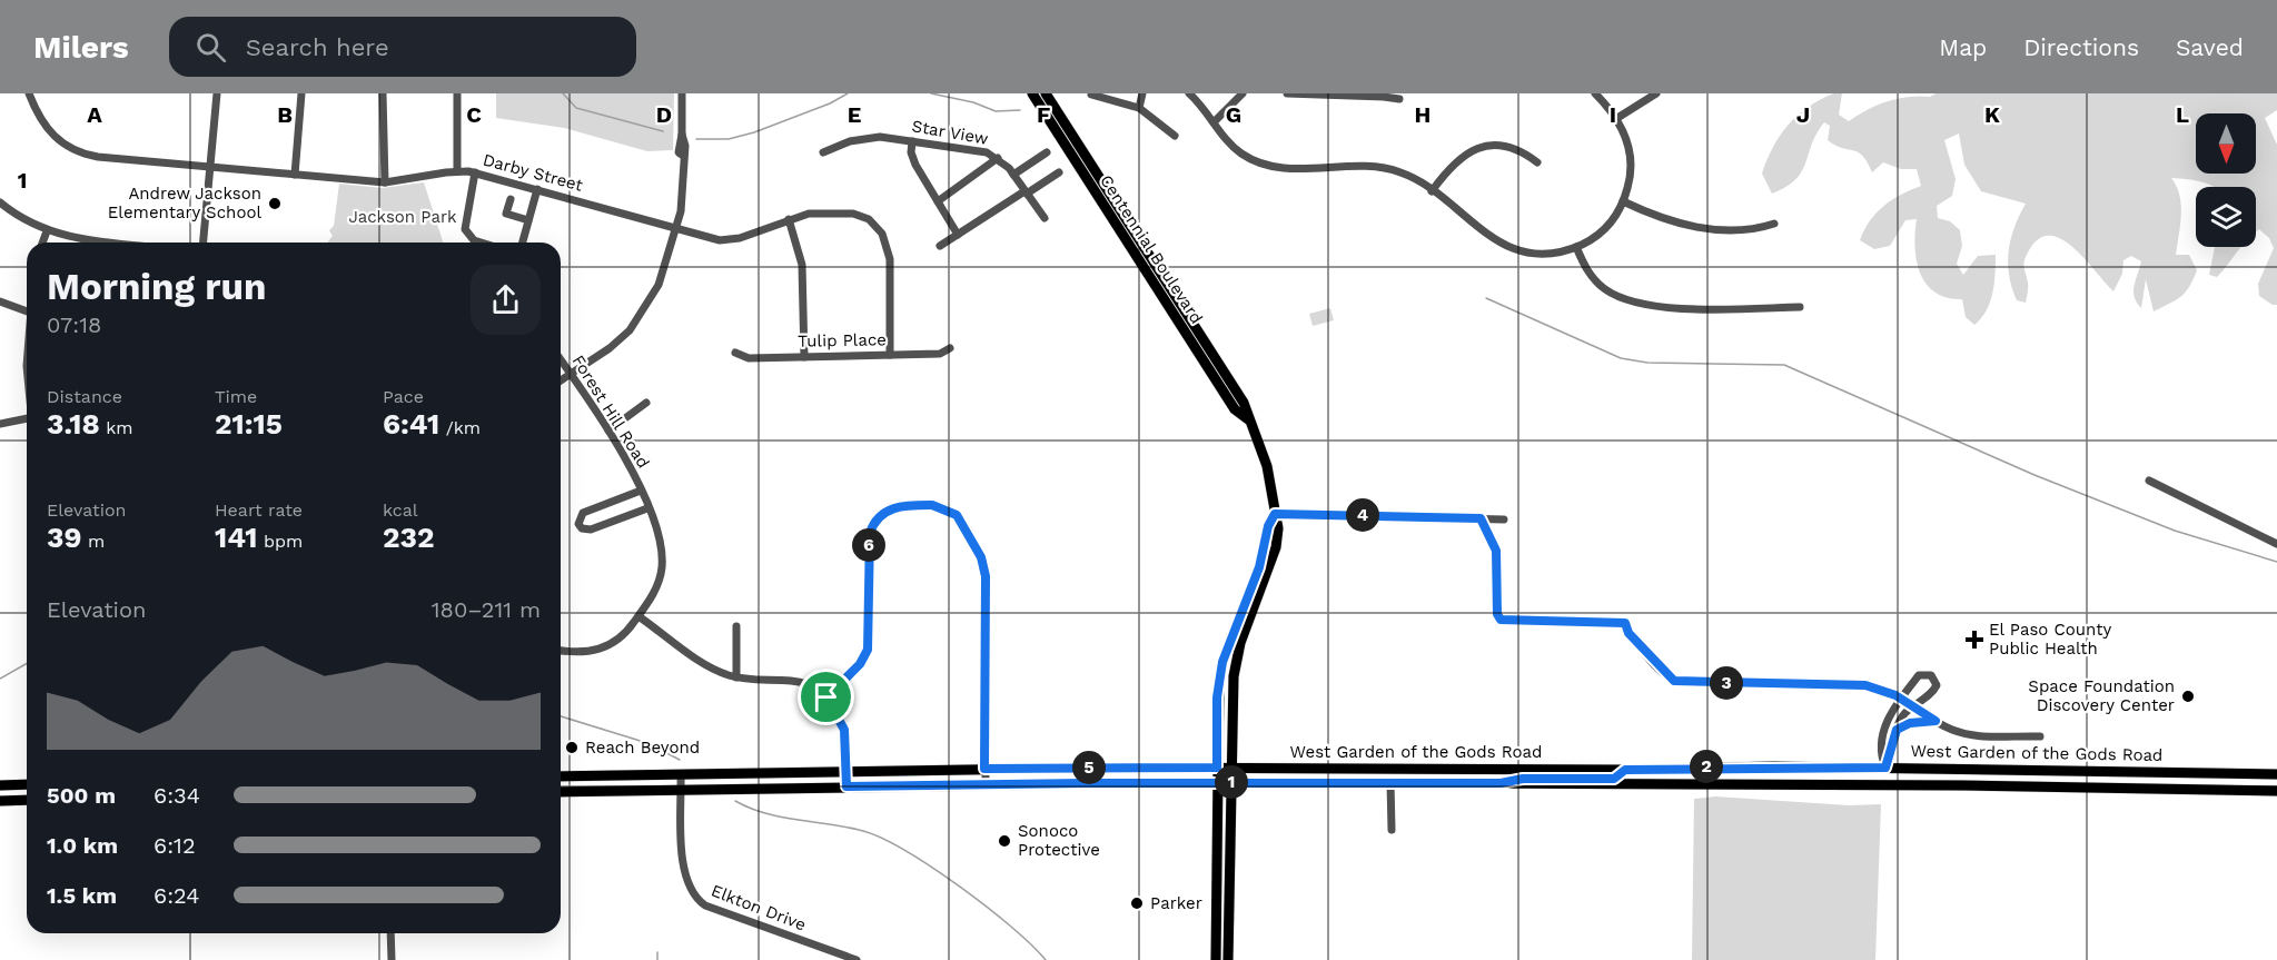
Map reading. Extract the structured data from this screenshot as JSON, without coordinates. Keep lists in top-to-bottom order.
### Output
{
  "streets": {
    "main road": ["Centennial Boulevard", "West Garden of the Gods Road"],
    "street": [
      "Star View",
      "Darby Street",
      "Tulip Place",
      "Forest Hill Road",
      "Elkton Drive"
    ]
  },
  "crossings": [
    ["Darby Street", "Tulip Place"],
    ["Centennial Boulevard", "West Garden of the Gods Road"],
    ["West Garden of the Gods Road", "Elkton Drive"]
  ],
  "parks": ["Jackson Park"],
  "places": {
    "other": [
      "Andrew Jackson Elementary School",
      "Space Foundation Discovery Center",
      "Reach Beyond",
      "Sonoco Protective",
      "Parker"
    ],
    "health": ["El Paso County Public Health"]
  },
  "north": "bottom",
  "page": {
    "header": "Milers",
    "search": "Search here",
    "nav": ["Map", "Directions", "Saved"],
    "heading": ["Morning run", "07:18"],
    "stats": [
      ["Distance", "3.18 km"],
      ["Time", "21:15"],
      ["Pace", "6:41 /km"],
      ["Elevation", "39 m"],
      ["Heart rate", "141 bpm"],
      ["kcal", "232"]
    ],
    "pins": [
      "4",
      "6",
      "3",
      "2",
      "5",
      "1"
    ],
    "chart": ["Elevation", "180–211 m"],
    "list": [
      {
        "name": "500 m",
        "note": "6:34"
      },
      {
        "name": "1.0 km",
        "note": "6:12"
      },
      {
        "name": "1.5 km",
        "note": "6:24"
      }
    ]
  },
  "grid": {
    "columns": [
      "A",
      "B",
      "C",
      "D",
      "E",
      "F",
      "G",
      "H",
      "I",
      "J",
      "K",
      "L"
    ],
    "rows": ["1"]
  }
}
